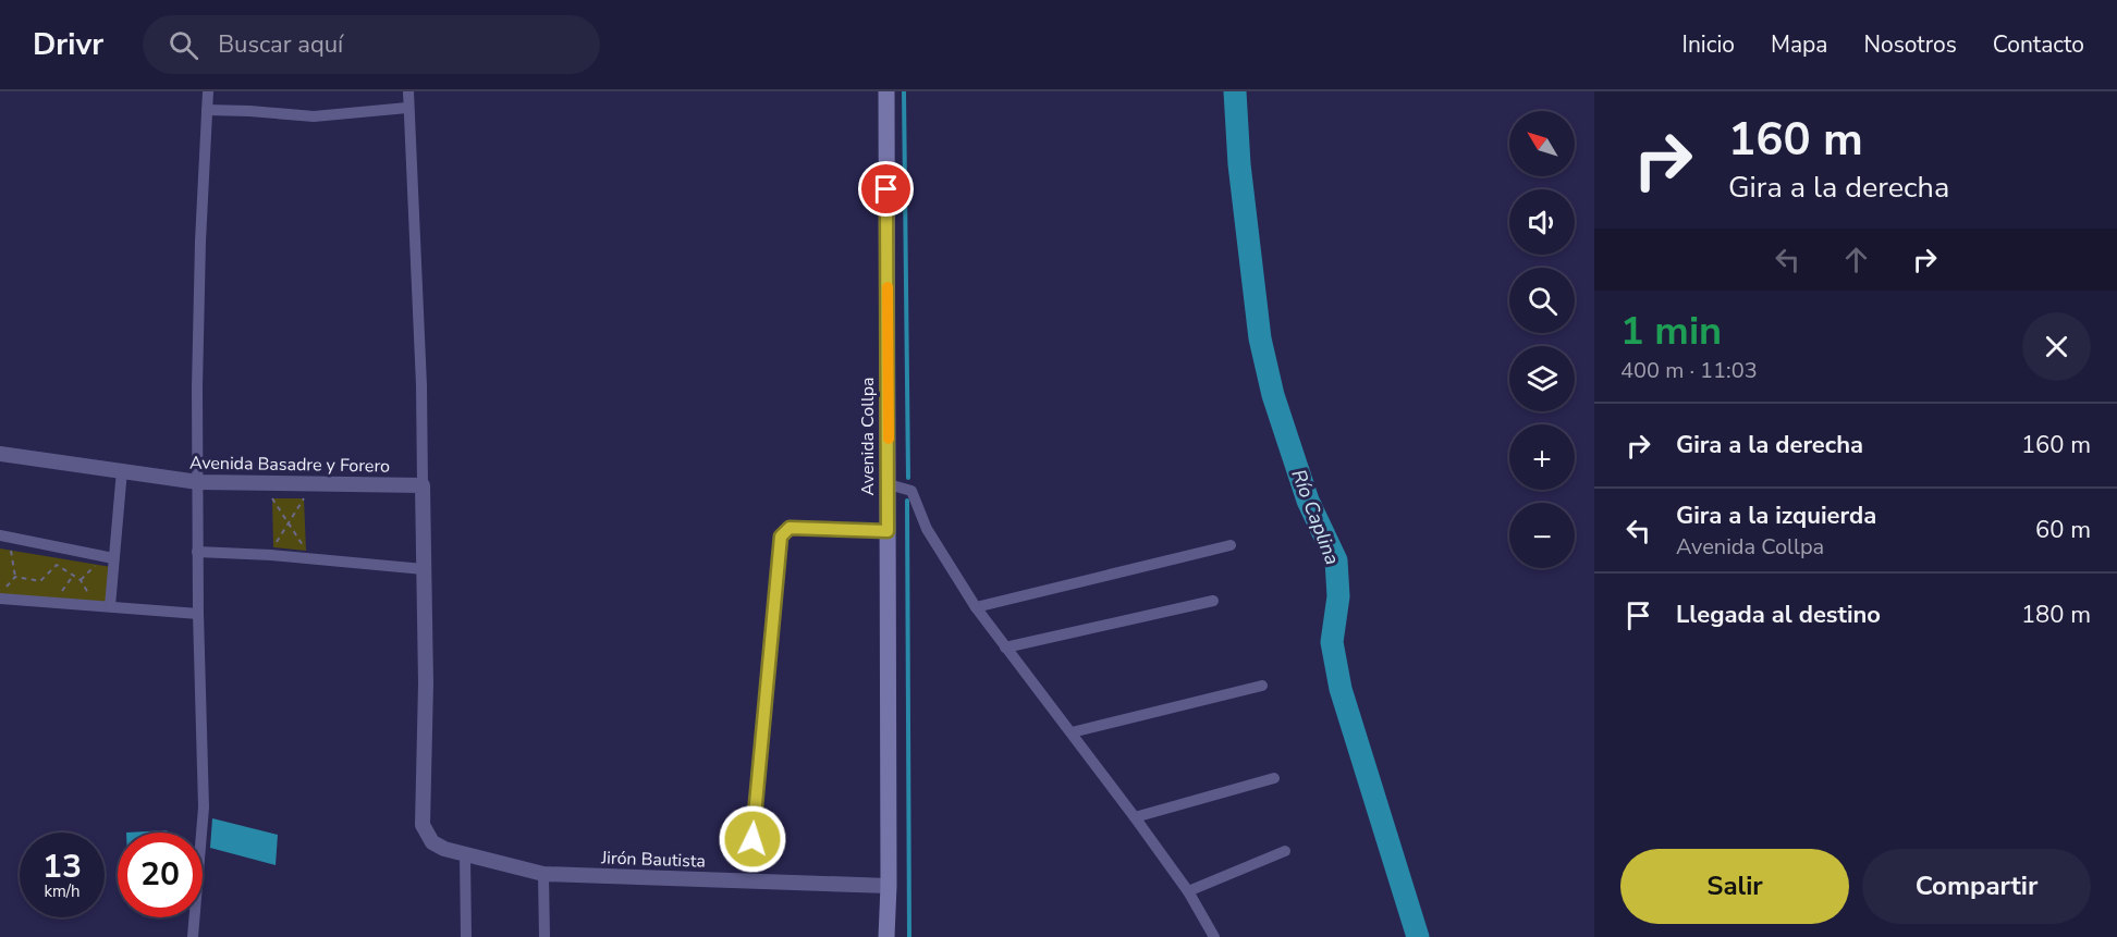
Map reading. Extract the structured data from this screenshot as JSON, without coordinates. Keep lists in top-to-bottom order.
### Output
{
  "streets": {
    "main road": ["Avenida Collpa"],
    "street": ["Avenida Basadre y Forero", "Jirón Bautista"]
  },
  "crossings": [
    ["Avenida Collpa", "Jirón Bautista"]
  ],
  "water": ["Río Caplina"],
  "north": "top left",
  "page": {
    "header": "Drivr",
    "search": "Buscar aquí",
    "nav": [
      "Inicio",
      "Mapa",
      "Nosotros",
      "Contacto"
    ],
    "turn": ["160 m", "Gira a la derecha"],
    "map_buttons": ["+", "−"],
    "heading": ["1 min", "400 m · 11:03"],
    "list": [
      {
        "name": "Gira a la derecha",
        "value": "160 m"
      },
      {
        "name": "Gira a la izquierda",
        "note": "Avenida Collpa",
        "value": "60 m"
      },
      {
        "name": "Llegada al destino",
        "value": "180 m"
      }
    ],
    "speed": "13 km/h",
    "limit": "20",
    "buttons": ["Salir", "Compartir"]
  }
}
